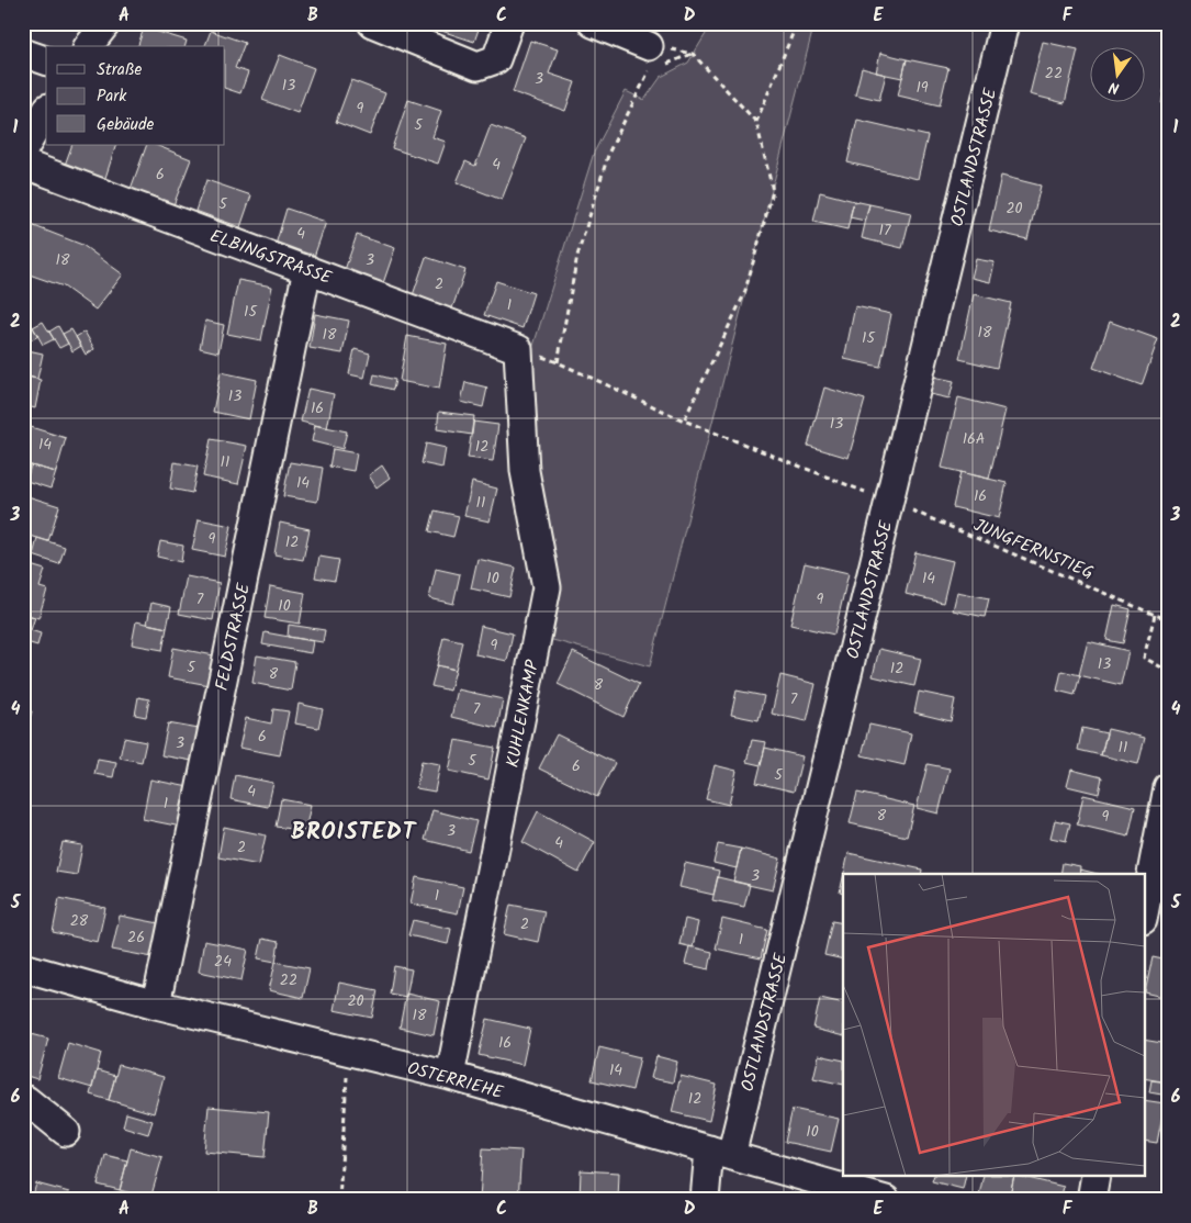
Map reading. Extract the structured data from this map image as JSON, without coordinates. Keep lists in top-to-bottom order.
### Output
{
  "streets": {
    "street": [
      "OSTLANDSTRASSE",
      "ELBINGSTRASSE",
      "FELDSTRASSE",
      "KUHLENKAMP",
      "OSTERRIEHE"
    ],
    "path": ["JUNGFERNSTIEG"]
  },
  "crossings": [
    ["OSTLANDSTRASSE", "JUNGFERNSTIEG"],
    ["OSTLANDSTRASSE", "OSTERRIEHE"],
    ["ELBINGSTRASSE", "JUNGFERNSTIEG"],
    ["ELBINGSTRASSE", "FELDSTRASSE"],
    ["ELBINGSTRASSE", "KUHLENKAMP"],
    ["JUNGFERNSTIEG", "KUHLENKAMP"],
    ["FELDSTRASSE", "OSTERRIEHE"],
    ["KUHLENKAMP", "OSTERRIEHE"]
  ],
  "districts": ["BROISTEDT"],
  "house_numbers": [
    "22",
    "3",
    "13",
    "19",
    "9",
    "5",
    "4",
    "6",
    "5",
    "20",
    "17",
    "4",
    "18",
    "3",
    "2",
    "1",
    "15",
    "18",
    "18",
    "15",
    "13",
    "16",
    "13",
    "16A",
    "14",
    "12",
    "11",
    "14",
    "16",
    "11",
    "9",
    "12",
    "10",
    "14",
    "7",
    "9",
    "10",
    "9",
    "13",
    "5",
    "12",
    "8",
    "8",
    "7",
    "7",
    "6",
    "3",
    "11",
    "5",
    "6",
    "5",
    "4",
    "1",
    "8",
    "9",
    "3",
    "4",
    "2",
    "3",
    "1",
    "28",
    "2",
    "26",
    "1",
    "24",
    "22",
    "20",
    "18",
    "16",
    "14",
    "12",
    "10"
  ],
  "legend": ["Straße", "Park", "Gebäude"],
  "north": "bottom",
  "grid": {
    "columns": [
      "A",
      "B",
      "C",
      "D",
      "E",
      "F"
    ],
    "rows": [
      "1",
      "2",
      "3",
      "4",
      "5",
      "6"
    ]
  }
}
